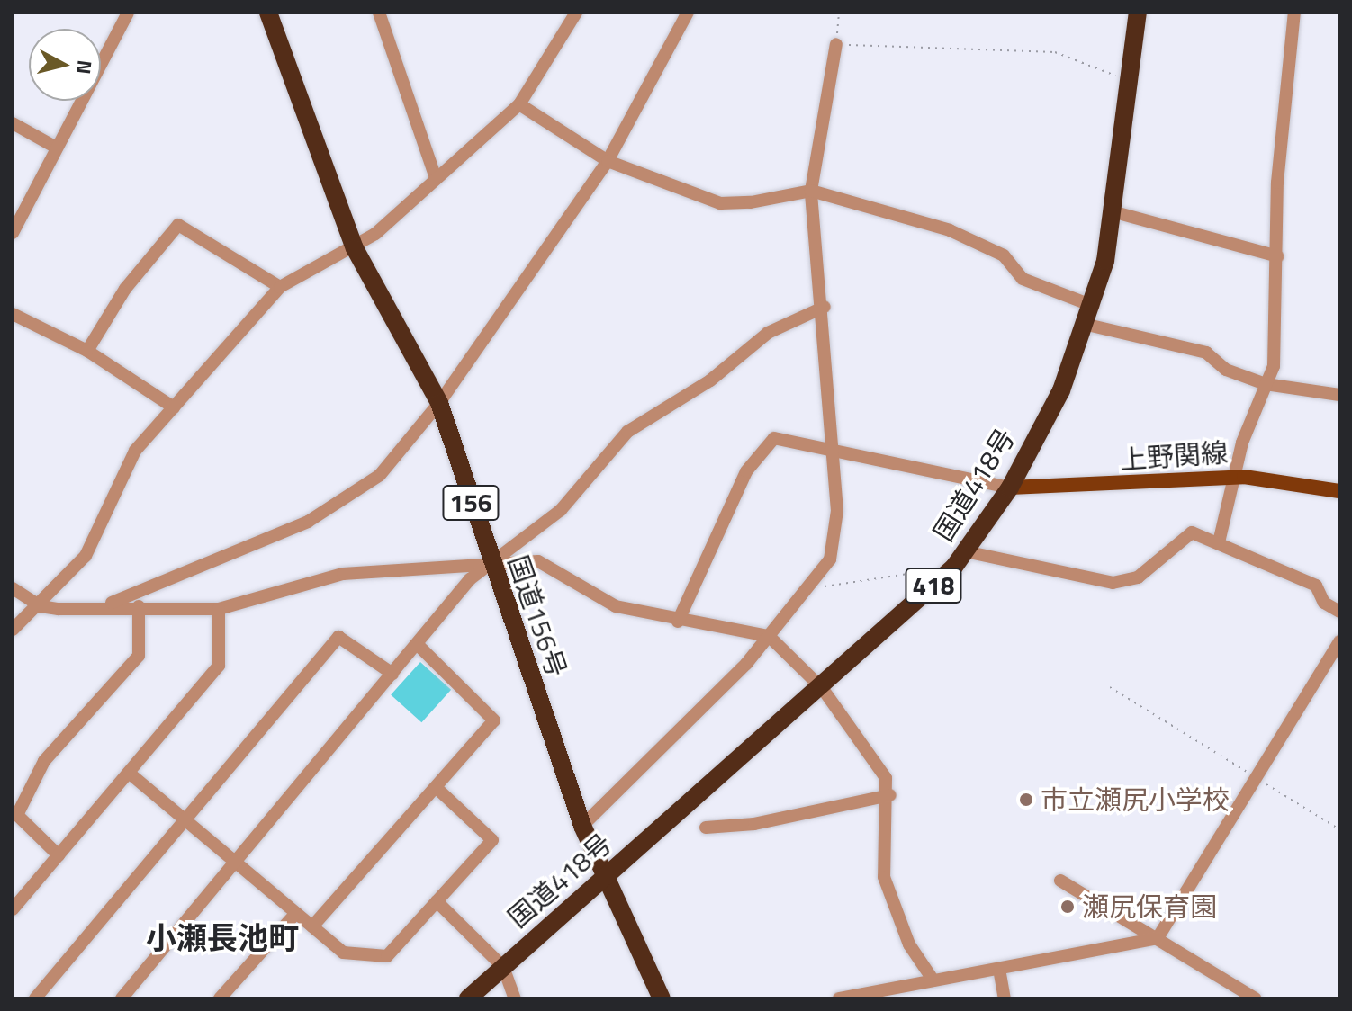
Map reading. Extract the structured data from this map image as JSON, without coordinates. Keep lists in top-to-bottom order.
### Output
{
  "streets": {
    "highway": [
      "国道418号",
      "156",
      "418",
      "国道156号"
    ],
    "main road": ["上野関線"]
  },
  "crossings": [
    ["上野関線", "国道418号"],
    ["国道418号", "国道156号"]
  ],
  "districts": ["小瀬長池町"],
  "places": ["市立瀬尻小学校", "瀬尻保育園"],
  "north": "right"
}
